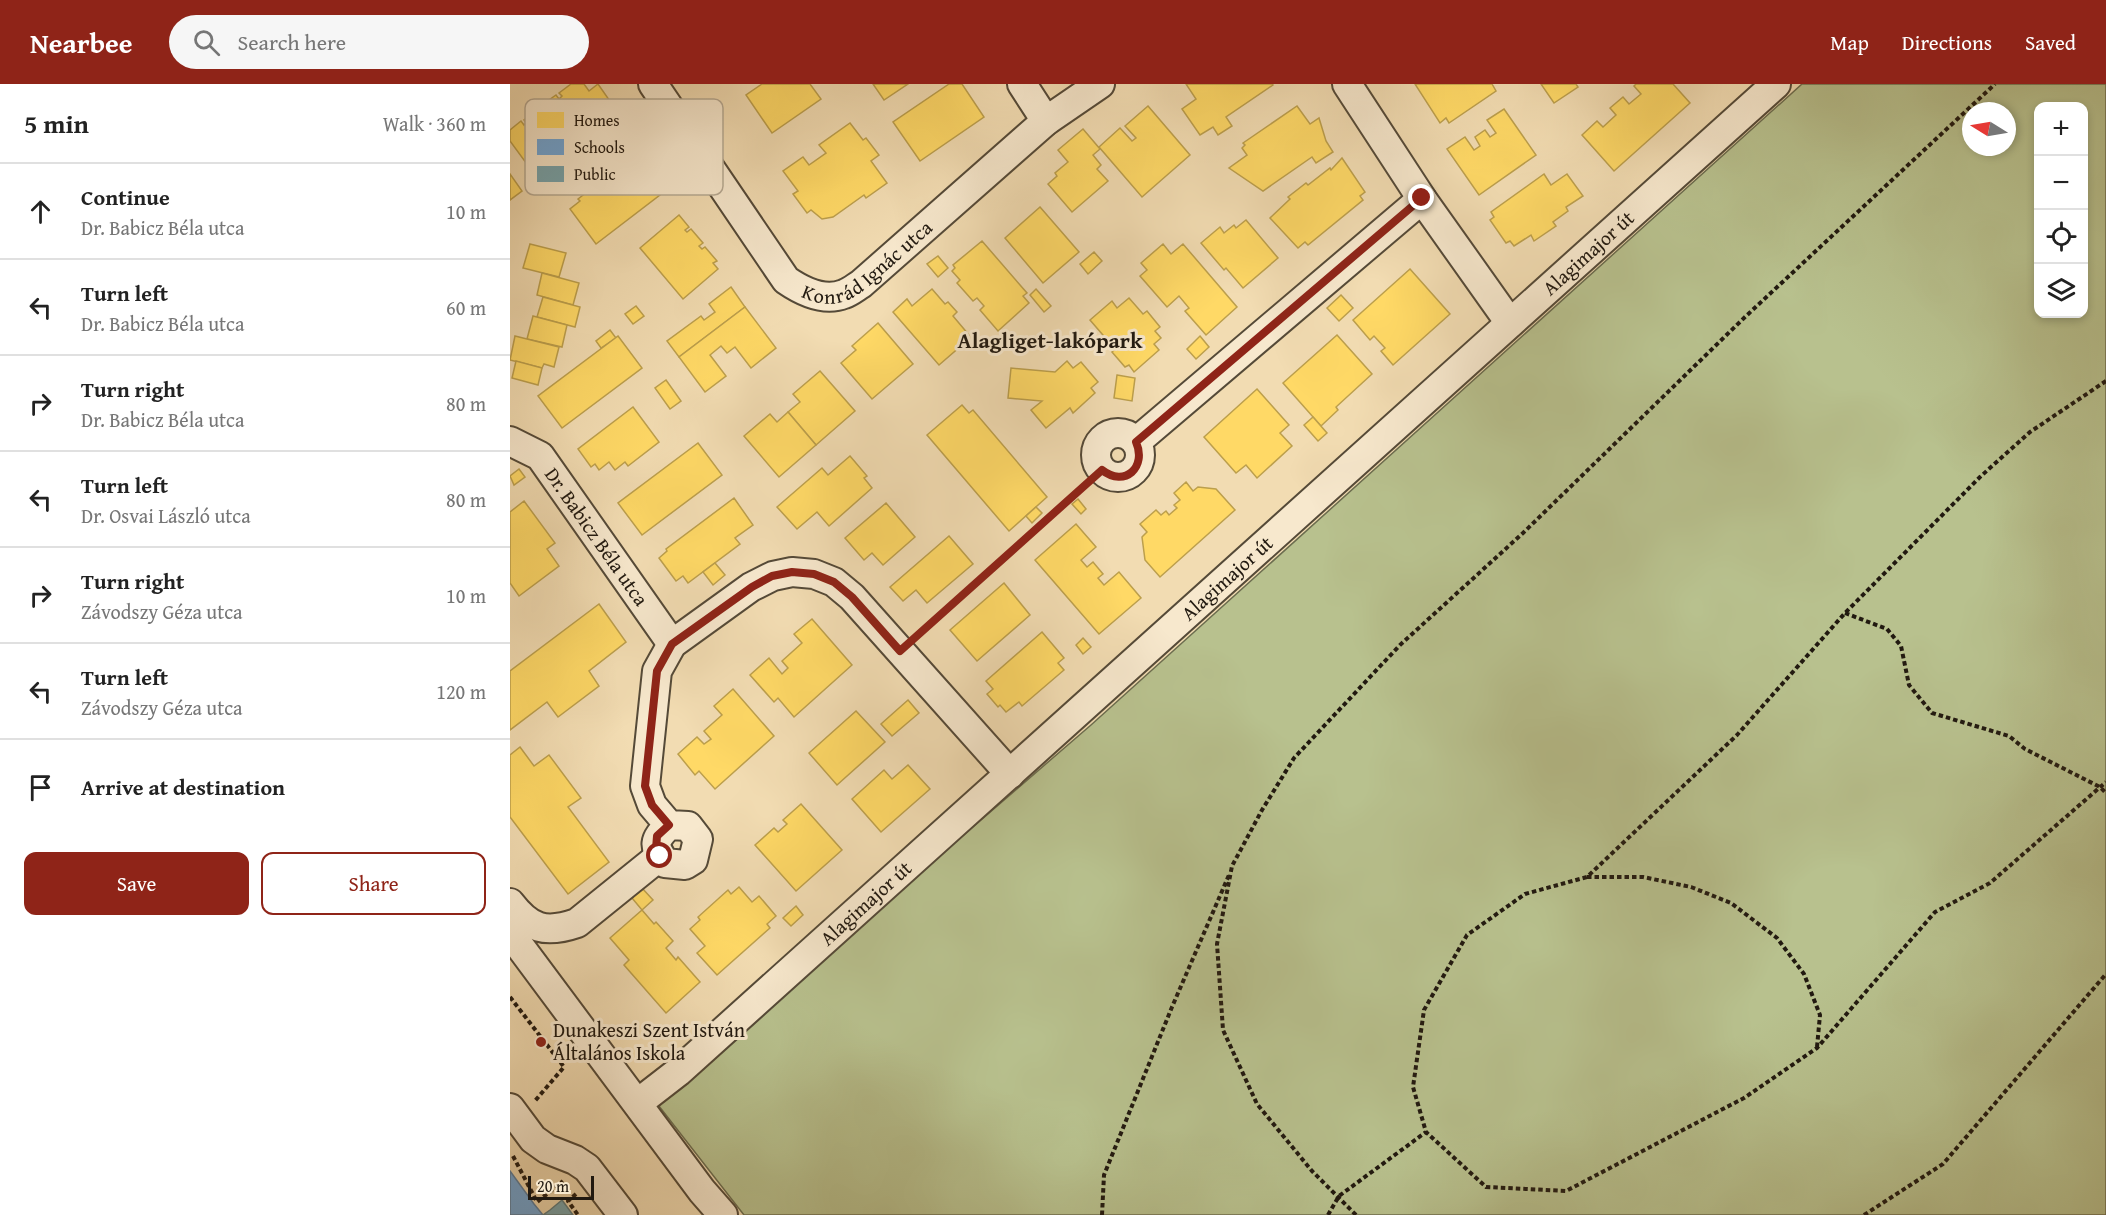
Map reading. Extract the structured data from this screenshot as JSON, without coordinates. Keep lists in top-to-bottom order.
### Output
{
  "streets": {
    "street": ["Konrád Ignác utca", "Alagimajor út", "Dr. Babicz Béla utca"]
  },
  "districts": ["Alagliget-lakópark"],
  "places": ["Dunakeszi Szent István Általános Iskola"],
  "legend": ["Homes", "Schools", "Public"],
  "scale_bar": "20 m",
  "north": "left",
  "page": {
    "header": "Nearbee",
    "search": "Search here",
    "nav": ["Map", "Directions", "Saved"],
    "heading": ["5 min", "Walk · 360 m"],
    "map_buttons": ["+", "−"],
    "list": [
      ["Continue", "Dr. Babicz Béla utca", "10 m"],
      ["Turn left", "Dr. Babicz Béla utca", "60 m"],
      ["Turn right", "Dr. Babicz Béla utca", "80 m"],
      ["Turn left", "Dr. Osvai László utca", "80 m"],
      ["Turn right", "Závodszy Géza utca", "10 m"],
      ["Turn left", "Závodszy Géza utca", "120 m"],
      "Arrive at destination"
    ],
    "buttons": ["Save", "Share"],
    "scale": "20 m"
  }
}
